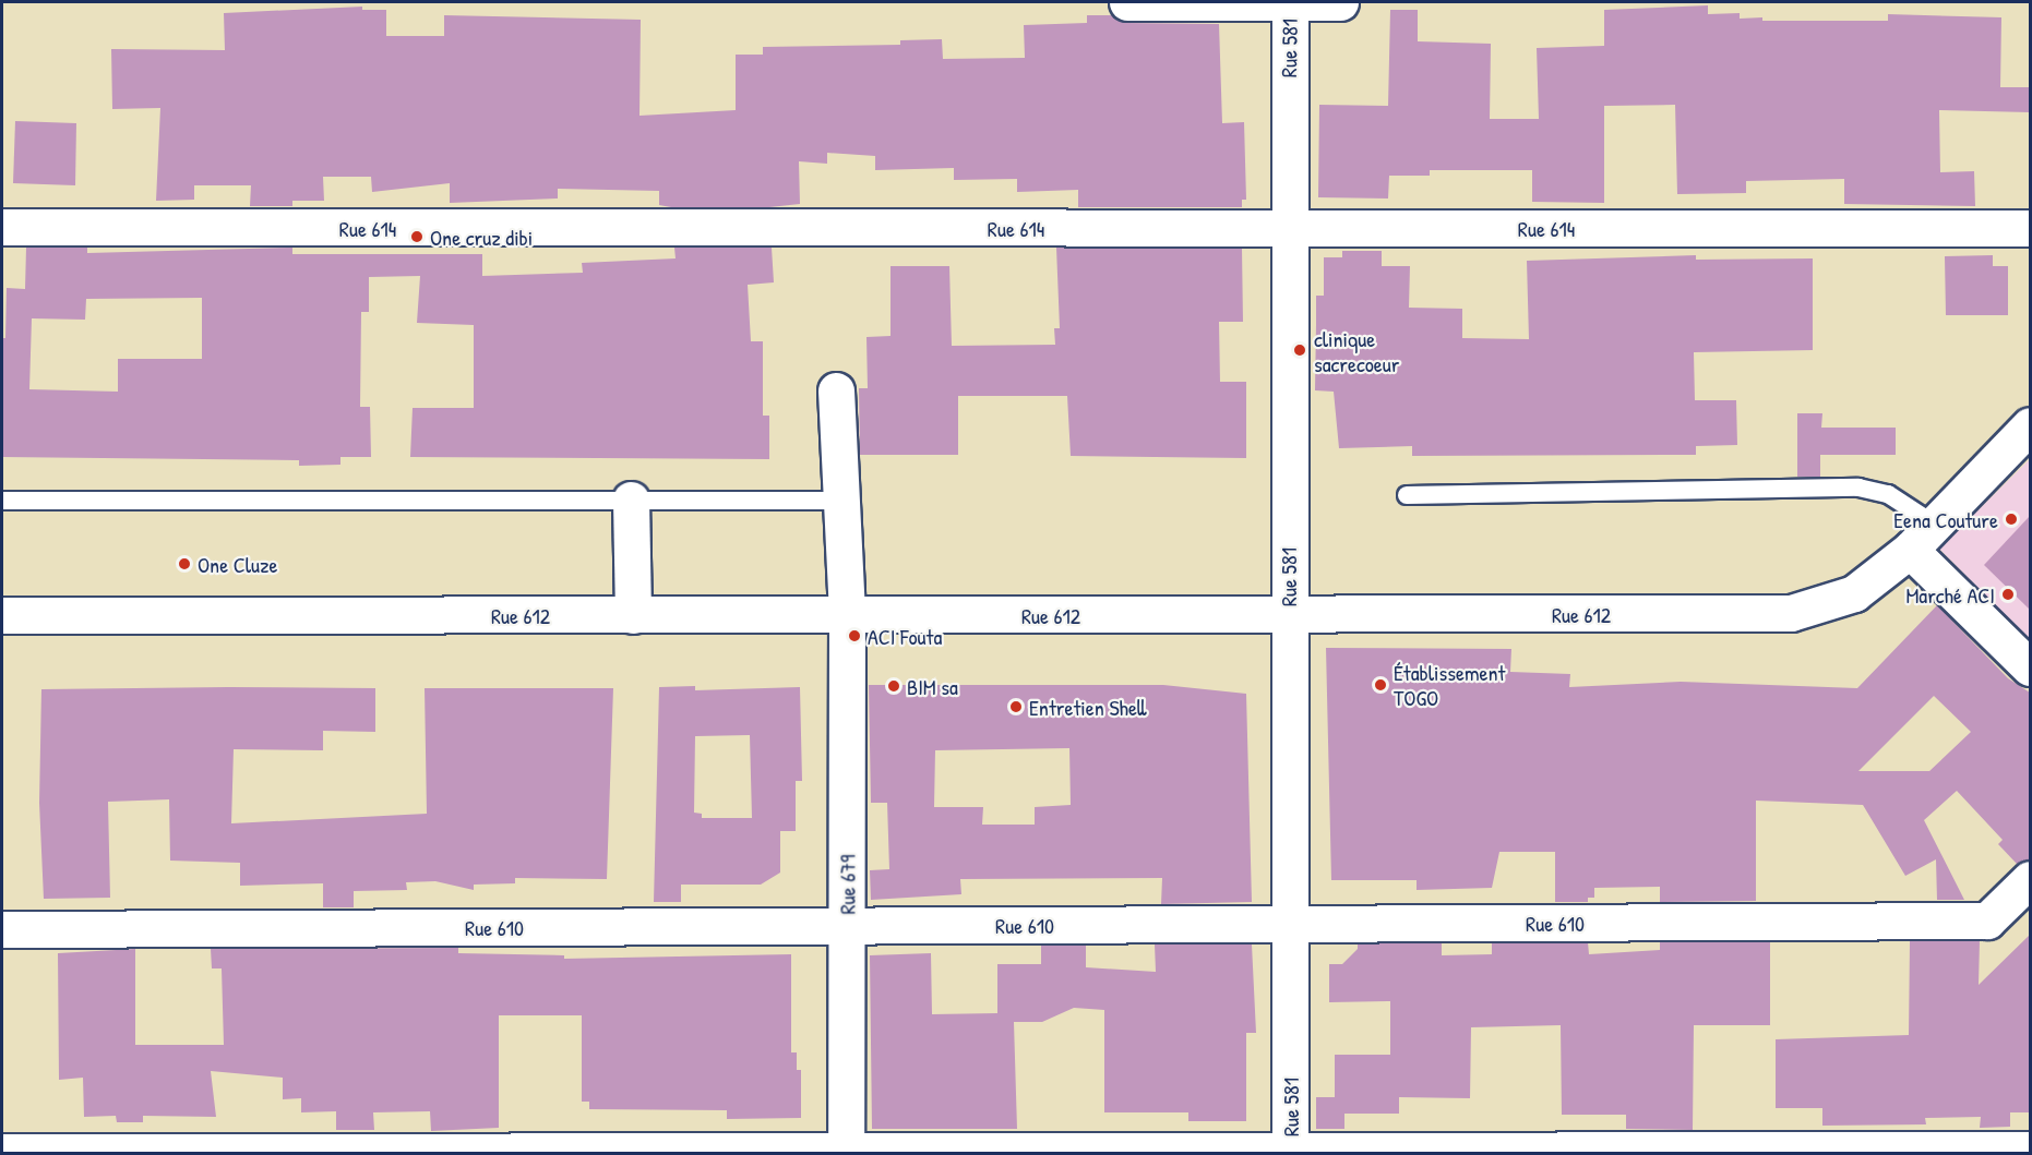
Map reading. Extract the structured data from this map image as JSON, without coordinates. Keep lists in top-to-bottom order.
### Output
{
  "streets": {
    "street": [
      "Rue 581",
      "Rue 614",
      "Rue 612",
      "Rue 679",
      "Rue 610"
    ]
  },
  "crossings": [
    ["Rue 581", "Rue 614"],
    ["Rue 581", "Rue 612"],
    ["Rue 581", "Rue 610"],
    ["Rue 612", "Rue 679"],
    ["Rue 679", "Rue 610"]
  ],
  "places": [
    "One cruz dibi",
    "clinique sacrecoeur",
    "Eena Couture",
    "One Cluze",
    "Marché ACI",
    "ACI Fouta",
    "Établissement TOGO",
    "BIM sa",
    "Entretien Shell"
  ]
}
